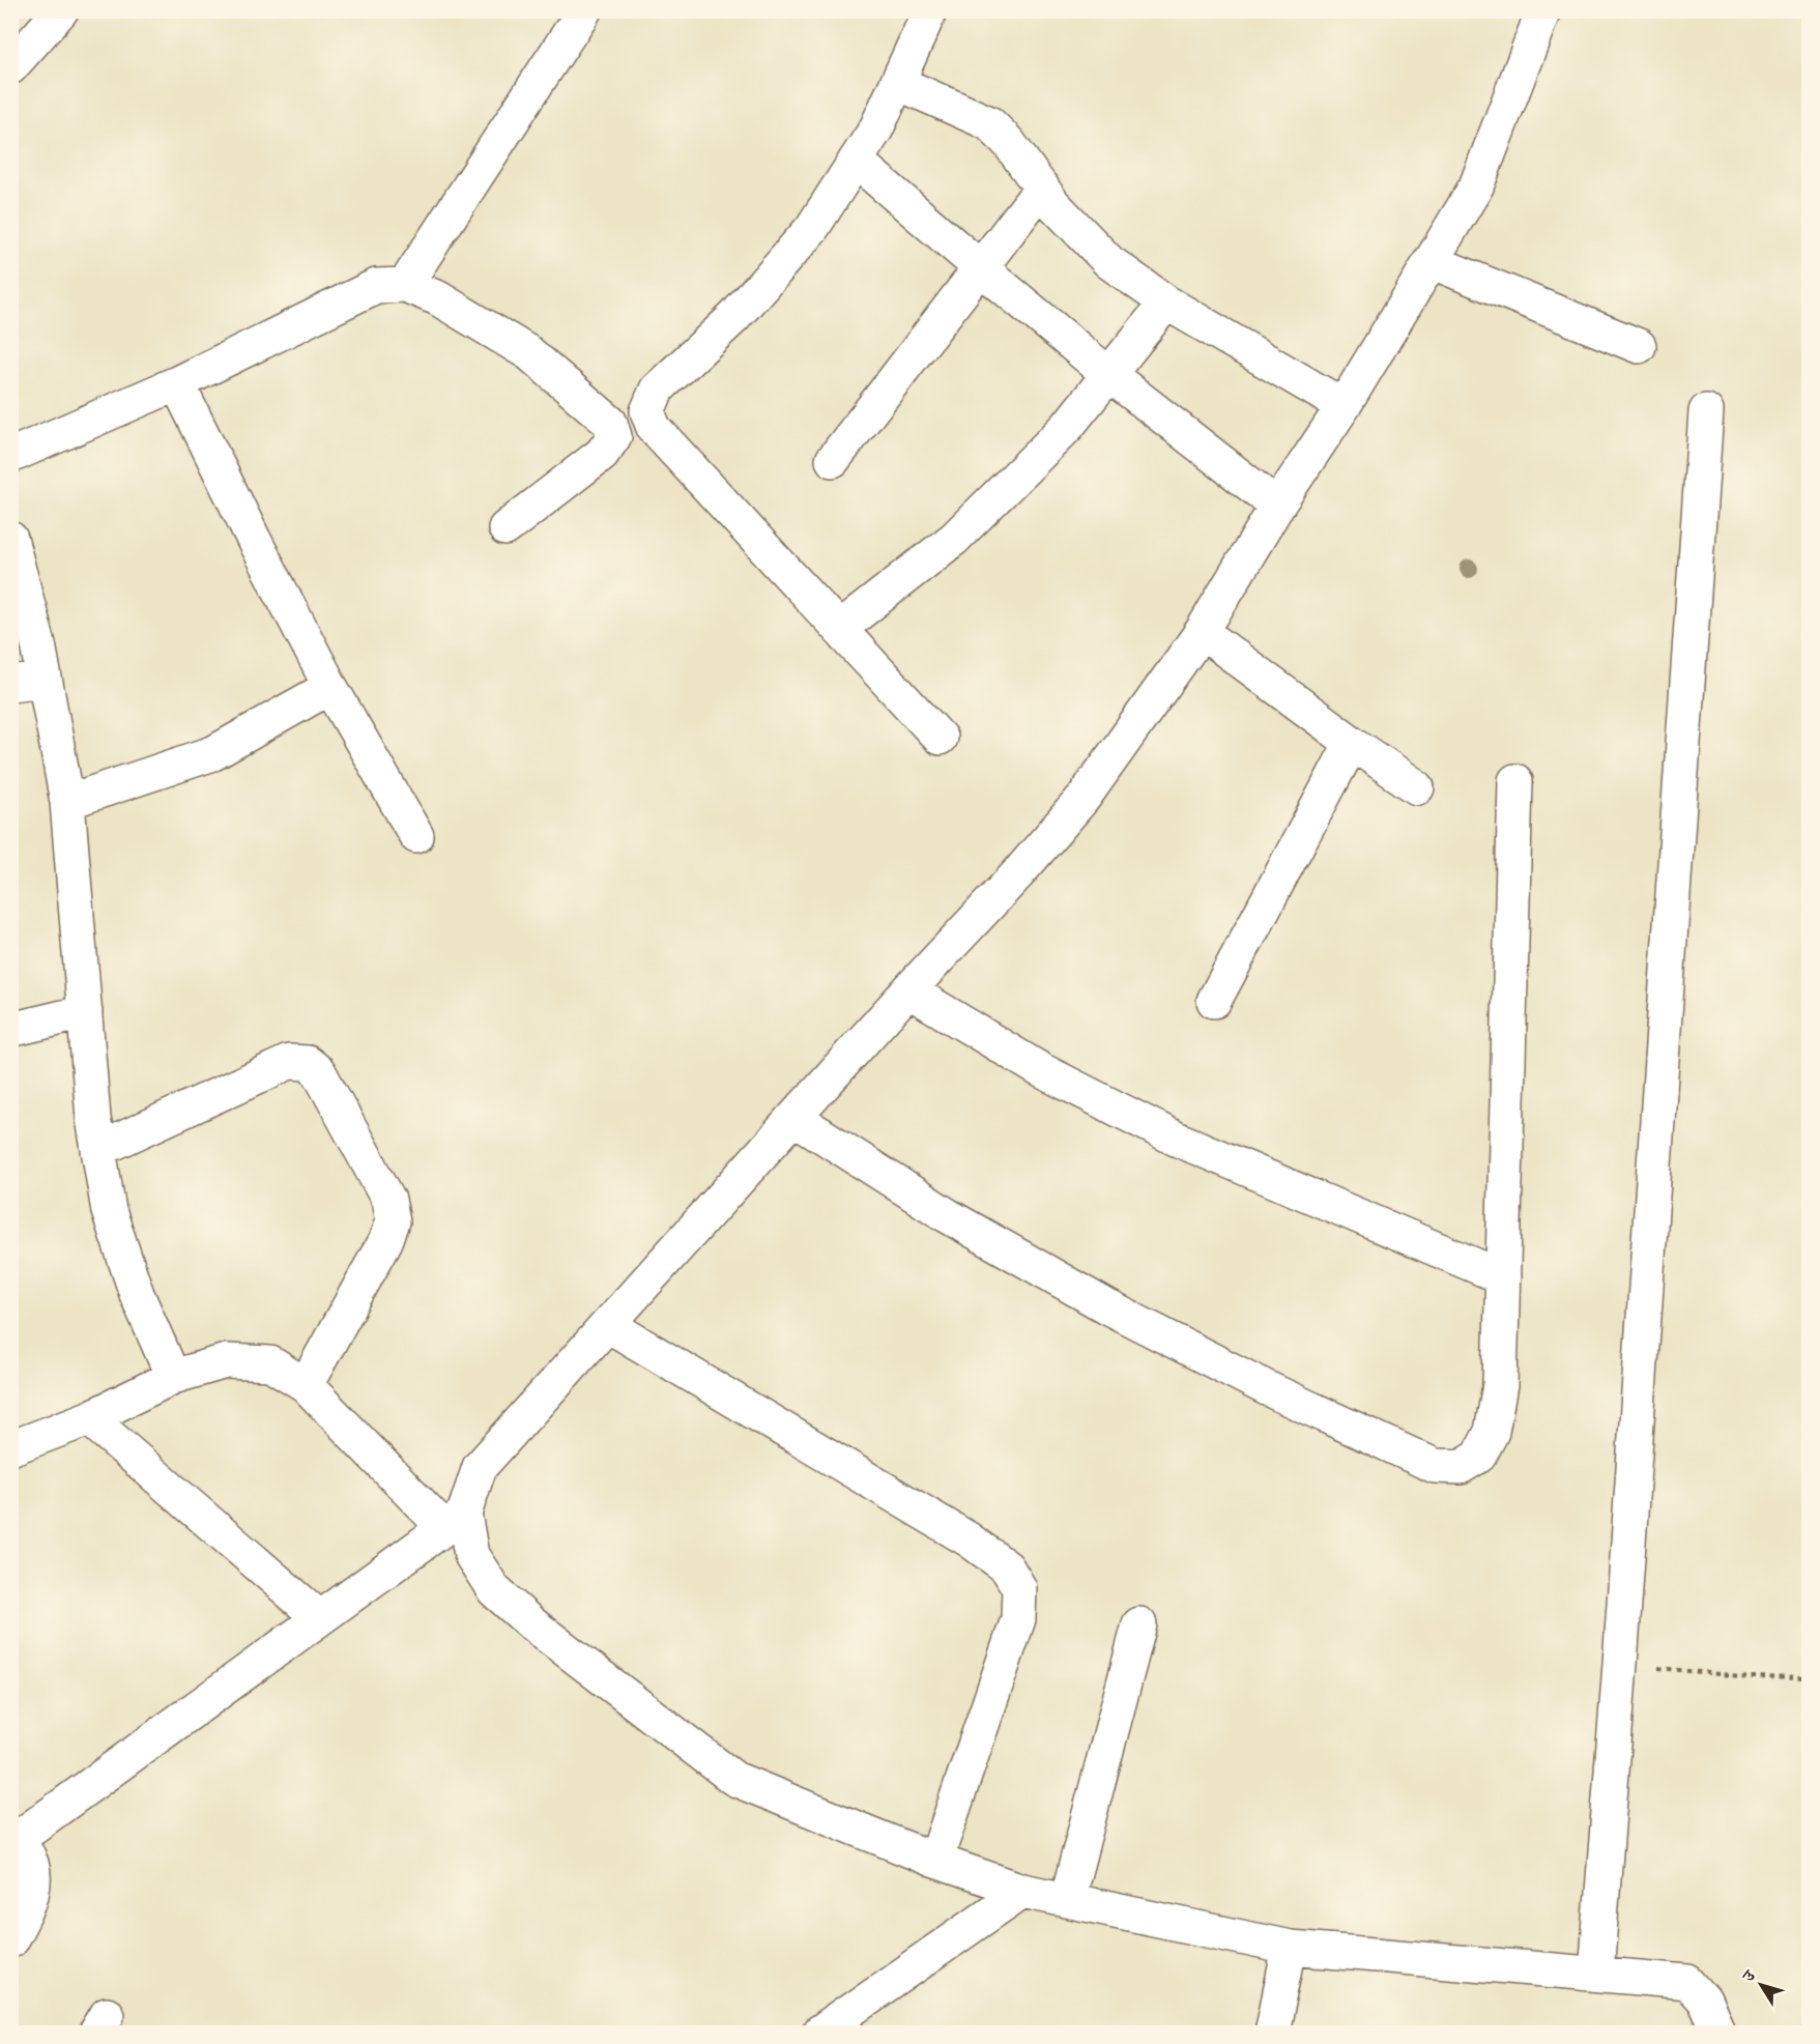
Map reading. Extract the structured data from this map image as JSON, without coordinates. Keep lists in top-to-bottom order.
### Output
{
  "north": "top left"
}
